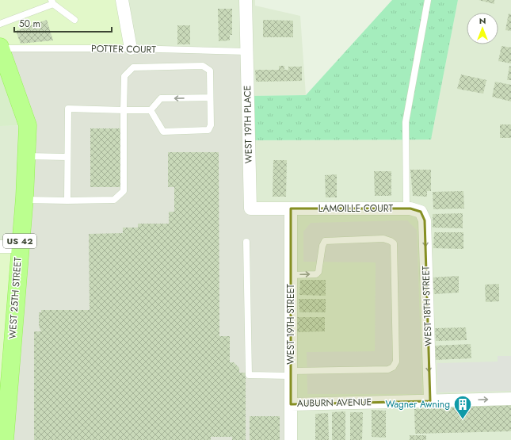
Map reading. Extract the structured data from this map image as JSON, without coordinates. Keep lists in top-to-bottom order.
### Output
{
  "streets": {
    "main road": ["US 42", "WEST 25TH STREET"],
    "street": [
      "WEST 19TH PLACE",
      "LAMOILLE COURT",
      "WEST 18TH STREET",
      "WEST 19TH STREET",
      "AUBURN AVENUE"
    ],
    "lane": ["POTTER COURT"]
  },
  "crossings": [
    ["POTTER COURT", "WEST 19TH PLACE"],
    ["POTTER COURT", "WEST 25TH STREET"],
    ["WEST 19TH PLACE", "LAMOILLE COURT"],
    ["WEST 19TH PLACE", "WEST 19TH STREET"],
    ["LAMOILLE COURT", "WEST 18TH STREET"],
    ["LAMOILLE COURT", "WEST 19TH STREET"],
    ["WEST 18TH STREET", "AUBURN AVENUE"],
    ["WEST 19TH STREET", "AUBURN AVENUE"]
  ],
  "one_way": ["WEST 18TH STREET", "AUBURN AVENUE"],
  "places": {
    "building": ["Wagner Awning"]
  },
  "scale_bar": "50 m",
  "north": "top"
}
